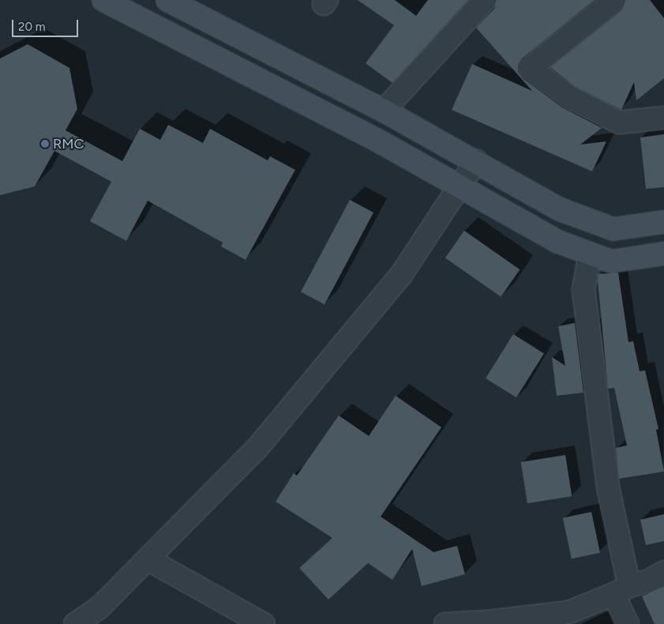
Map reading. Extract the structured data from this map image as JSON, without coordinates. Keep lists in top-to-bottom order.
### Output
{
  "places": ["RMC"],
  "scale_bar": "20 m"
}
